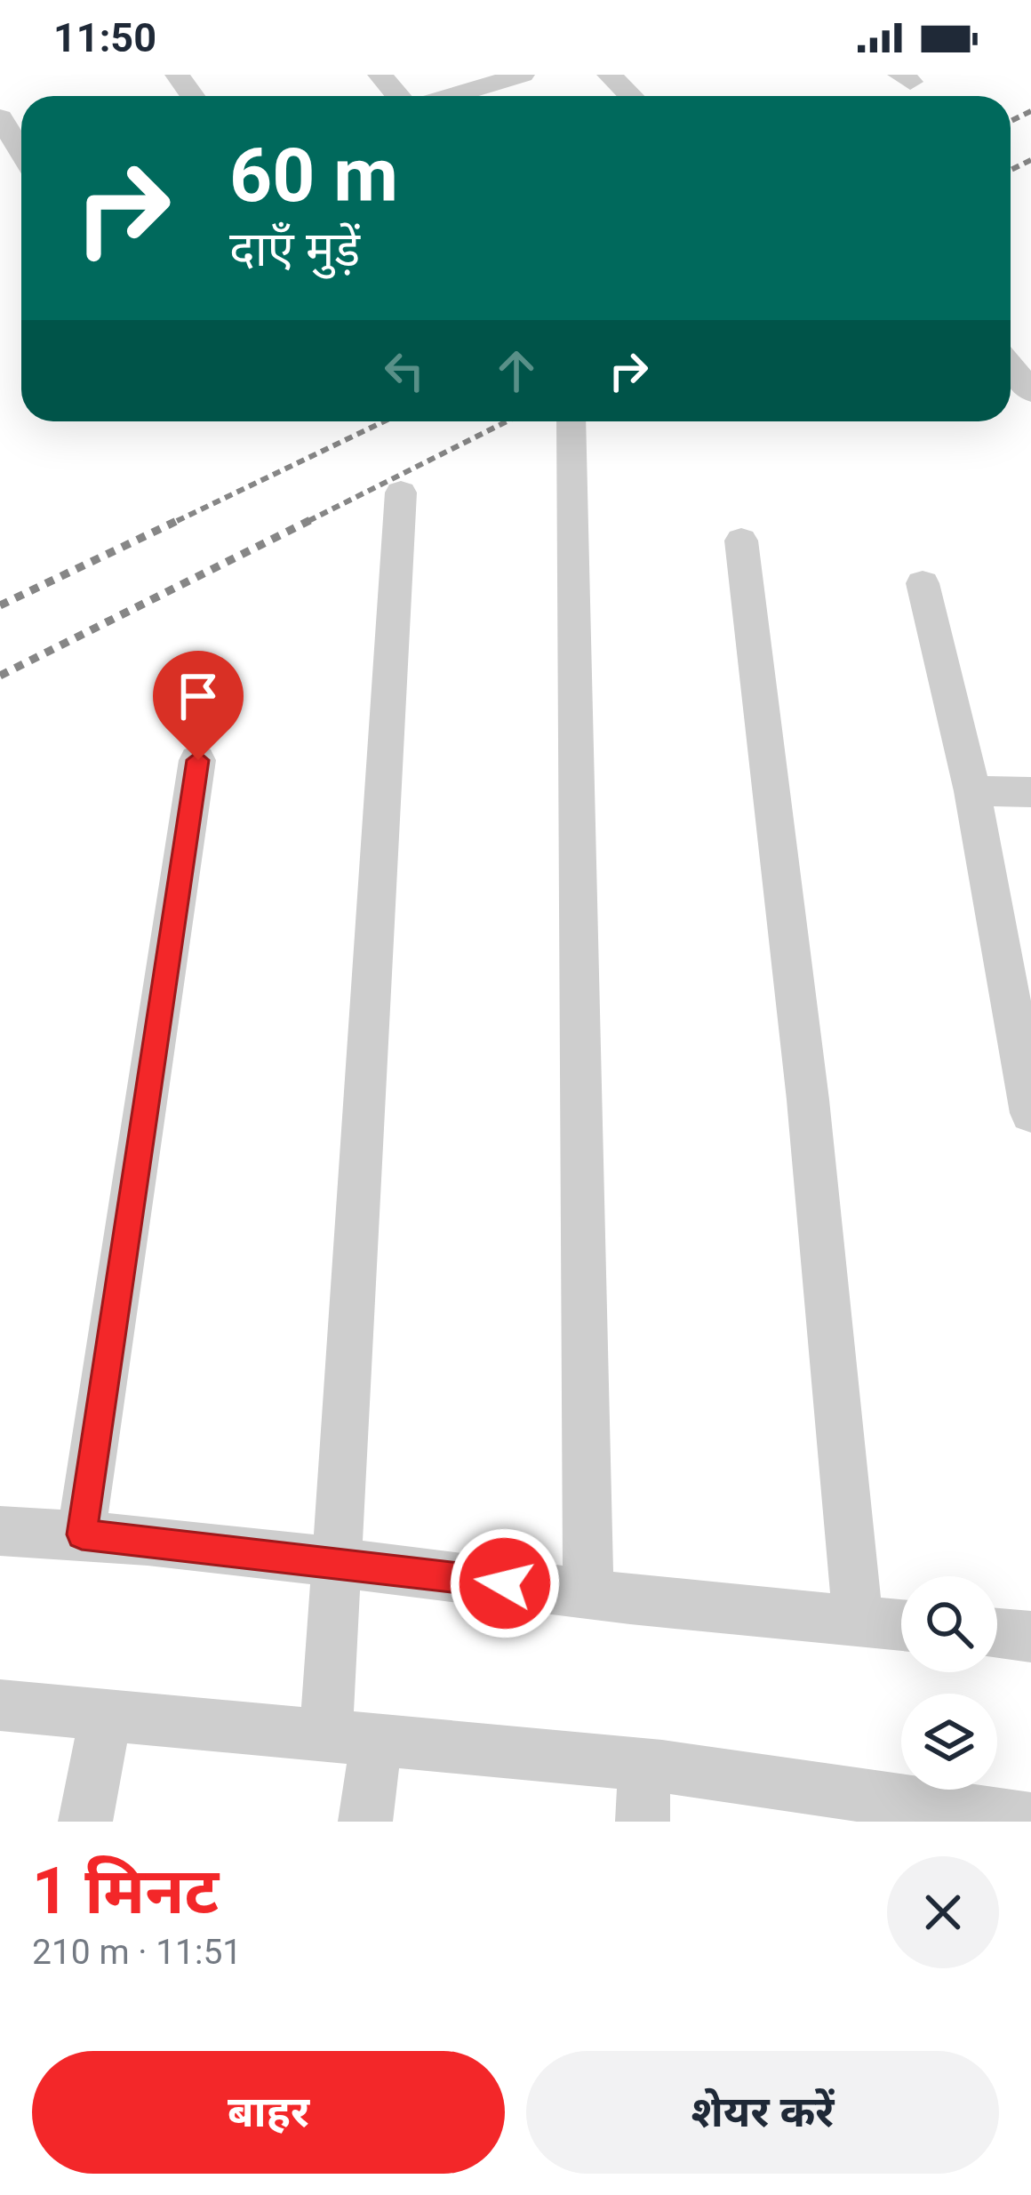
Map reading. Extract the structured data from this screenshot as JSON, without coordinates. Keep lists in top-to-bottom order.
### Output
{
  "page": {
    "status": "11:50",
    "turn": ["60 m", "दाएँ मुड़ें"],
    "heading": ["1 मिनट", "210 m · 11:51"],
    "buttons": ["बाहर", "शेयर करें"]
  }
}
